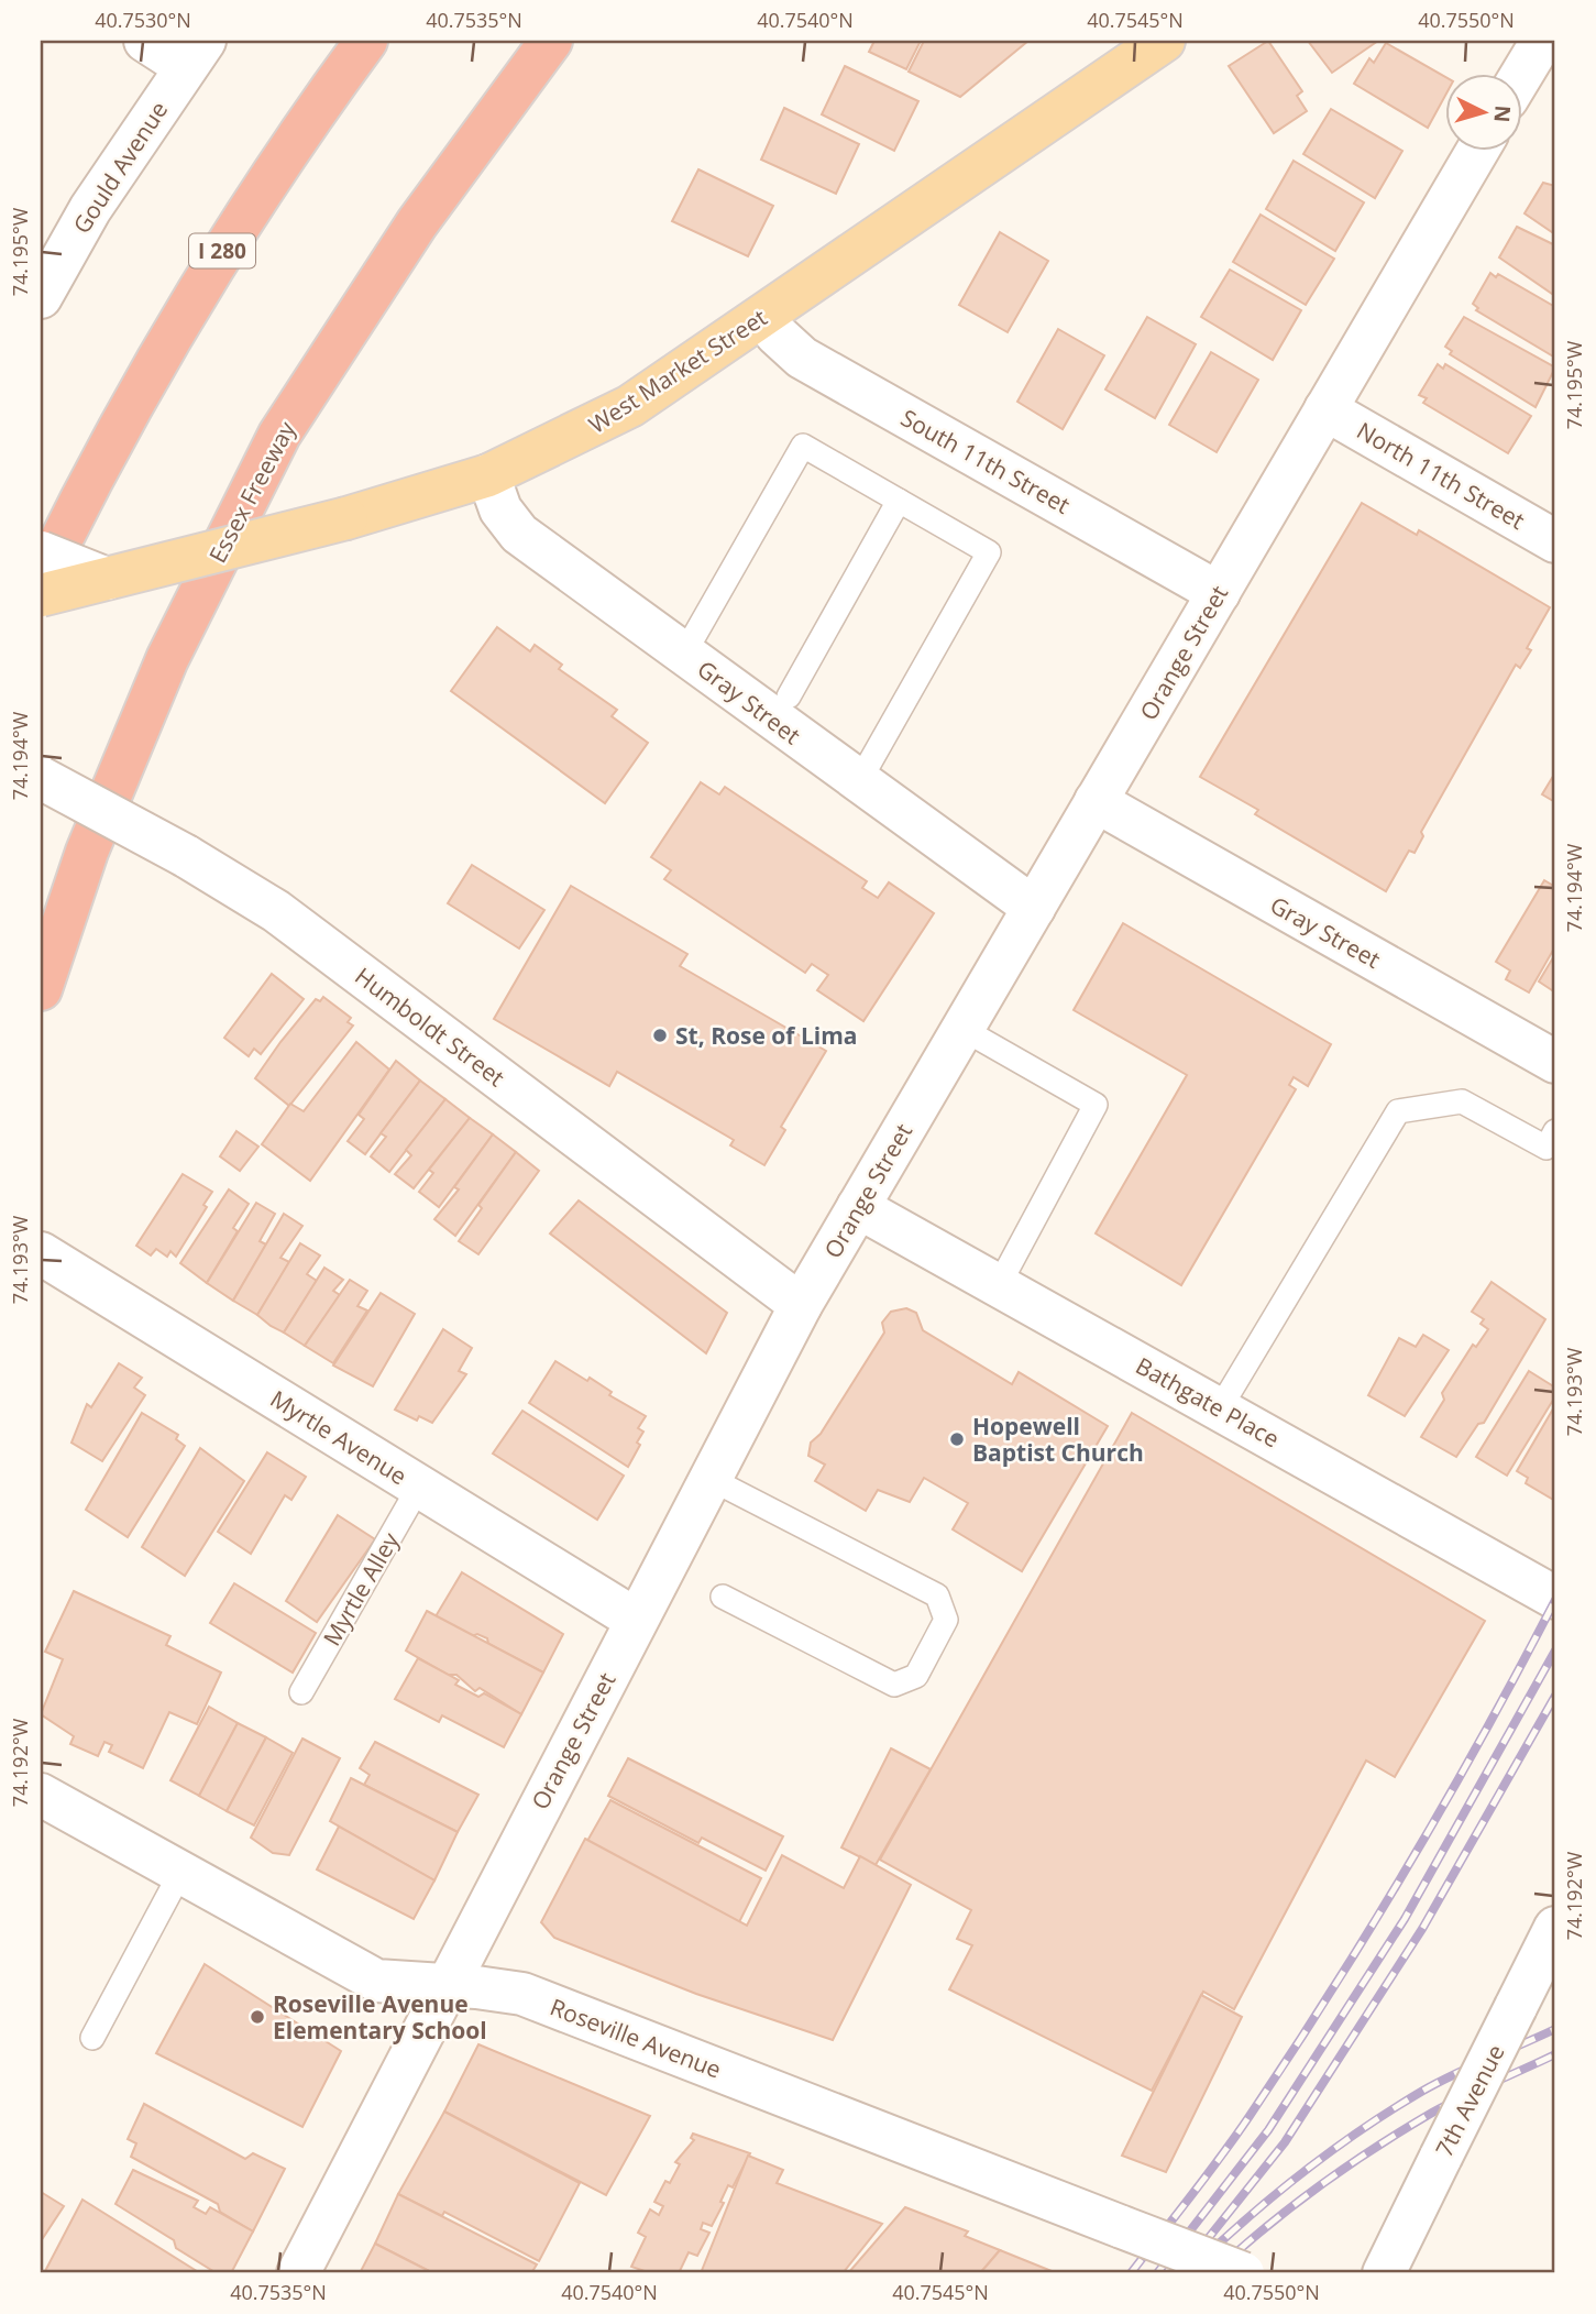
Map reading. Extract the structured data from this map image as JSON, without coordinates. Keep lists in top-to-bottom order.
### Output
{
  "streets": {
    "highway": ["I 280", "Essex Freeway"],
    "main road": ["West Market Street"],
    "street": [
      "Gould Avenue",
      "South 11th Street",
      "North 11th Street",
      "Orange Street",
      "Gray Street",
      "Humboldt Street",
      "Bathgate Place",
      "Myrtle Avenue",
      "Roseville Avenue",
      "7th Avenue"
    ],
    "lane": ["Myrtle Alley"]
  },
  "crossings": [
    ["West Market Street", "South 11th Street"],
    ["West Market Street", "Gray Street"],
    ["South 11th Street", "Orange Street"],
    ["North 11th Street", "Orange Street"],
    ["Orange Street", "Gray Street"],
    ["Orange Street", "Humboldt Street"],
    ["Orange Street", "Bathgate Place"],
    ["Orange Street", "Myrtle Avenue"],
    ["Orange Street", "Roseville Avenue"],
    ["Myrtle Avenue", "Myrtle Alley"]
  ],
  "places": ["St, Rose of Lima", "Hopewell Baptist Church", "Roseville Avenue Elementary School"],
  "north": "right",
  "coordinates": [
    "40.7530°N",
    "40.7535°N",
    "40.7540°N",
    "40.7545°N",
    "40.7550°N",
    "74.195°W",
    "74.194°W",
    "74.193°W",
    "74.192°W"
  ]
}
